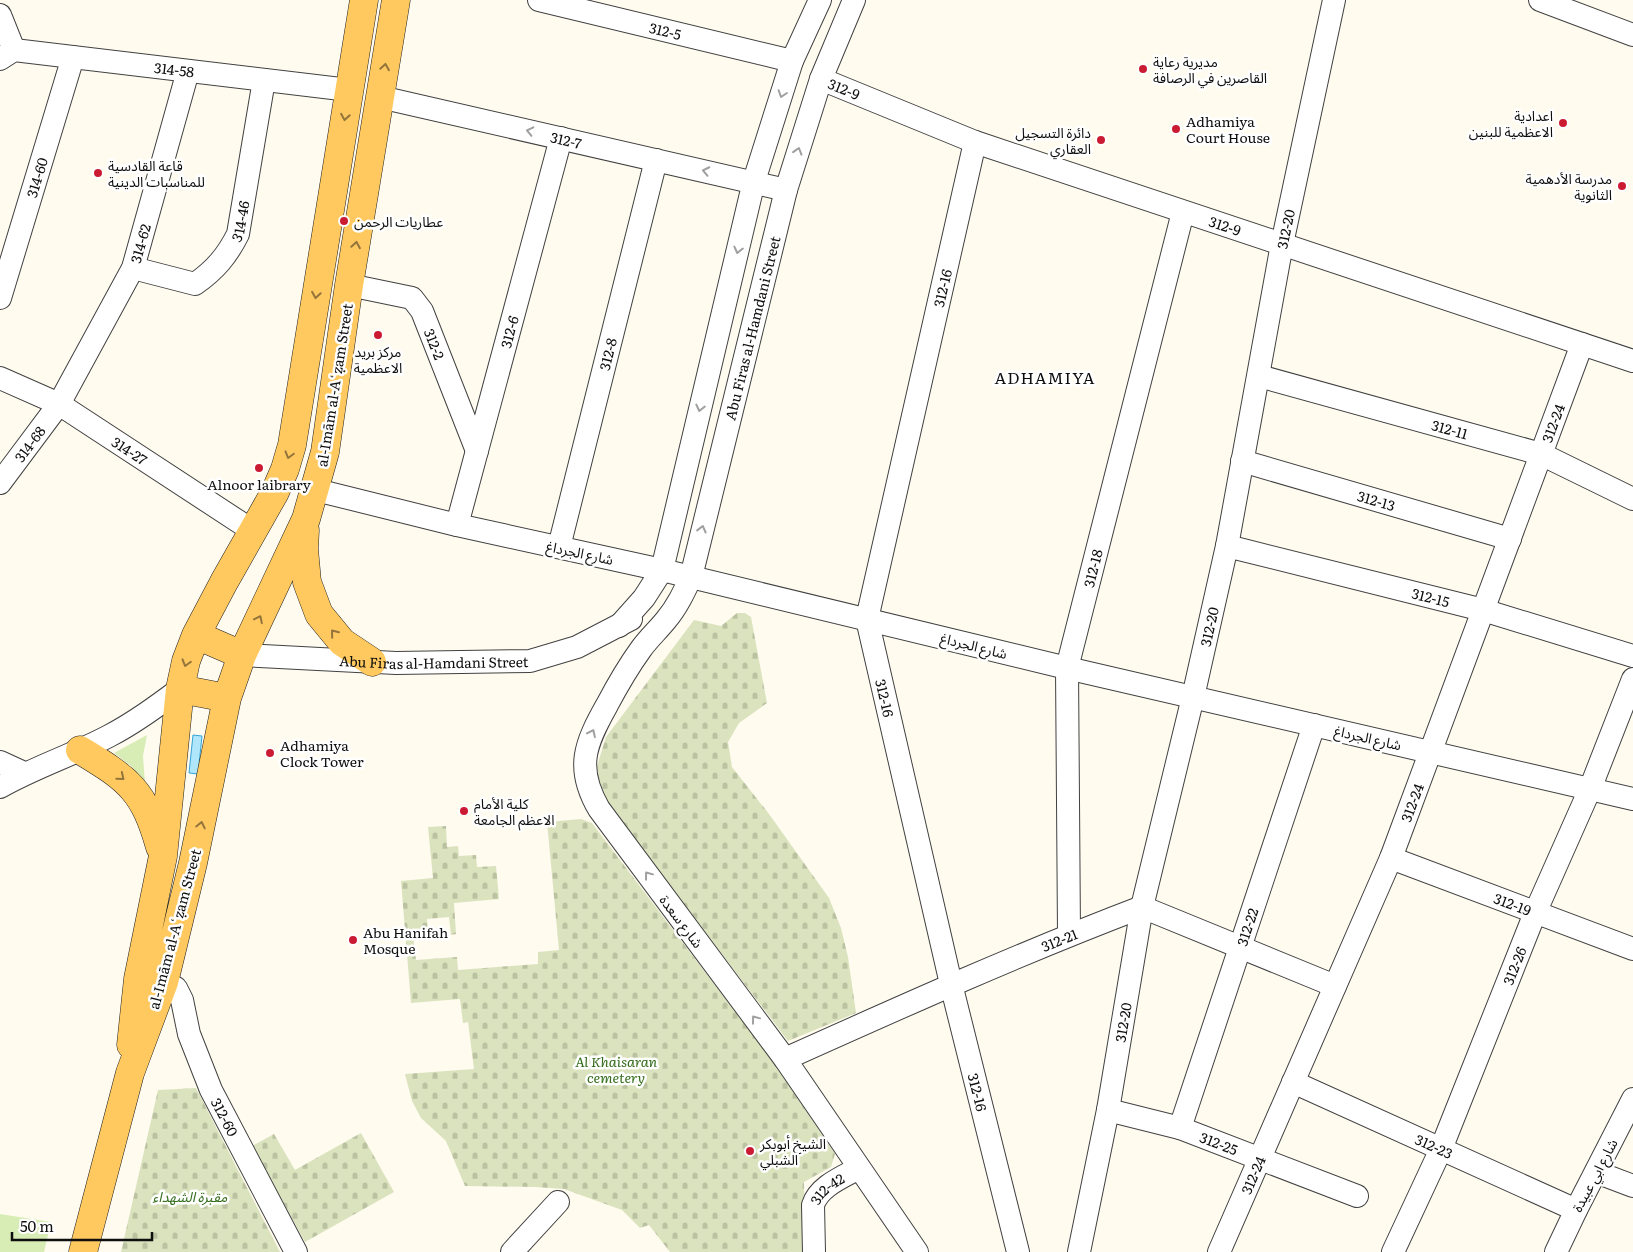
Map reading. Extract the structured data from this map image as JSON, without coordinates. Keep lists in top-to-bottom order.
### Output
{
  "streets": {
    "main road": ["al-Imām al-Aʿẓam Street"],
    "street": [
      "312-5",
      "314-58",
      "312-9",
      "312-7",
      "314-60",
      "314-46",
      "312-20",
      "314-62",
      "312-16",
      "Abu Firas al-Hamdani Street",
      "312-6",
      "312-2",
      "312-8",
      "312-24",
      "312-11",
      "314-68",
      "314-27",
      "312-13",
      "شارع الجرداغ",
      "312-18",
      "312-15",
      "312-19",
      "شارع سعدة",
      "312-22",
      "312-21",
      "312-26",
      "312-60",
      "312-25",
      "312-23",
      "شارع ابي عبيدة",
      "312-42"
    ]
  },
  "crossings": [
    ["312-5", "Abu Firas al-Hamdani Street"],
    ["314-58", "314-60"],
    ["314-58", "314-46"],
    ["314-58", "314-62"],
    ["314-58", "al-Imām al-Aʿẓam Street"],
    ["312-9", "312-20"],
    ["312-9", "312-16"],
    ["312-9", "Abu Firas al-Hamdani Street"],
    ["312-9", "312-24"],
    ["312-9", "312-18"],
    ["312-7", "Abu Firas al-Hamdani Street"],
    ["312-7", "312-6"],
    ["312-7", "312-8"],
    ["312-7", "al-Imām al-Aʿẓam Street"],
    ["314-46", "314-62"],
    ["312-20", "312-11"],
    ["312-20", "312-13"],
    ["312-20", "شارع الجرداغ"],
    ["312-20", "312-15"],
    ["312-20", "312-21"],
    ["312-20", "312-25"],
    ["314-62", "314-68"],
    ["314-62", "314-27"],
    ["312-16", "شارع الجرداغ"],
    ["312-16", "312-21"],
    ["Abu Firas al-Hamdani Street", "al-Imām al-Aʿẓam Street"],
    ["Abu Firas al-Hamdani Street", "شارع الجرداغ"],
    ["Abu Firas al-Hamdani Street", "شارع سعدة"],
    ["312-6", "312-2"],
    ["312-6", "شارع الجرداغ"],
    ["312-2", "al-Imām al-Aʿẓam Street"],
    ["312-8", "شارع الجرداغ"],
    ["al-Imām al-Aʿẓam Street", "314-27"],
    ["al-Imām al-Aʿẓam Street", "شارع الجرداغ"],
    ["al-Imām al-Aʿẓam Street", "312-60"],
    ["312-24", "312-11"],
    ["312-24", "312-13"],
    ["312-24", "شارع الجرداغ"],
    ["312-24", "312-15"],
    ["312-24", "312-19"],
    ["312-24", "312-25"],
    ["312-24", "312-23"],
    ["314-68", "314-27"],
    ["شارع الجرداغ", "312-18"],
    ["شارع الجرداغ", "شارع سعدة"],
    ["شارع الجرداغ", "312-22"],
    ["شارع الجرداغ", "312-26"],
    ["312-18", "312-21"],
    ["312-19", "312-26"],
    ["شارع سعدة", "312-21"],
    ["شارع سعدة", "312-42"],
    ["312-22", "312-25"],
    ["312-26", "312-23"],
    ["312-23", "شارع ابي عبيدة"]
  ],
  "one_way": ["312-7", "شارع سعدة"],
  "districts": ["ADHAMIYA"],
  "parks": ["Al Khaisaran cemetery", "مقبرة الشهداء"],
  "places": [
    "مديرية رعاية القاصرين في الرصافة",
    "اعدادية الاعظمية للبنين",
    "Adhamiya Court House",
    "دائرة التسجيل العقاري",
    "قاعة القادسية للمناسبات الدينية",
    "مدرسة الأدهمية الثانوية",
    "عطاريات الرحمن",
    "مركز بريد الاعظمية",
    "Alnoor laibrary",
    "Adhamiya Clock Tower",
    "كلية الأمام الاعظم الجامعة",
    "Abu Hanifah Mosque",
    "الشيخ أبوبكر الشبلي"
  ],
  "scale_bar": "50 m"
}
